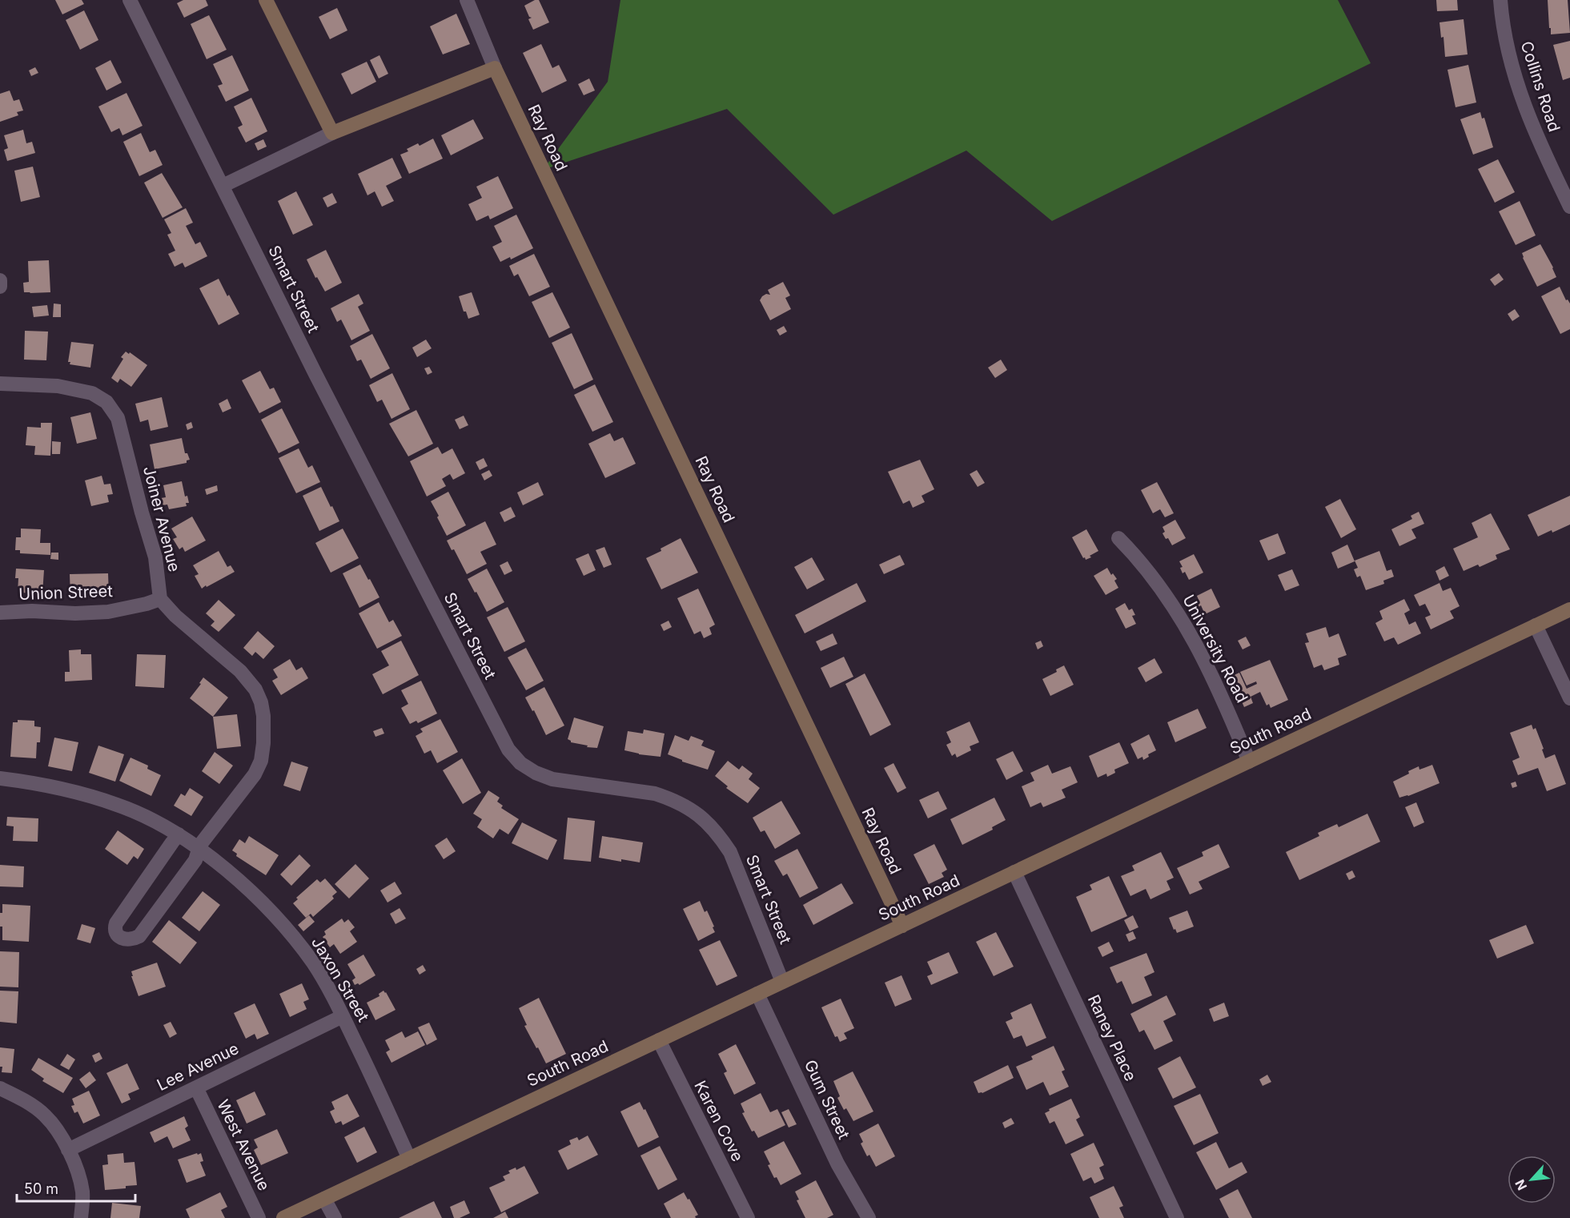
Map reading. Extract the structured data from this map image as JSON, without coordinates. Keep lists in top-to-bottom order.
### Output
{
  "streets": {
    "street": [
      "Collins Road",
      "Ray Road",
      "Smart Street",
      "Joiner Avenue",
      "Union Street",
      "University Road",
      "South Road",
      "Jaxon Street",
      "Raney Place",
      "Lee Avenue",
      "Gum Street",
      "Karen Cove",
      "West Avenue"
    ]
  },
  "crossings": [
    ["Ray Road", "South Road"],
    ["Smart Street", "South Road"],
    ["Joiner Avenue", "Union Street"],
    ["University Road", "South Road"],
    ["South Road", "Jaxon Street"],
    ["South Road", "Raney Place"],
    ["South Road", "Gum Street"],
    ["South Road", "Karen Cove"],
    ["Jaxon Street", "Lee Avenue"],
    ["Lee Avenue", "West Avenue"]
  ],
  "scale_bar": "50 m",
  "north": "bottom left"
}
